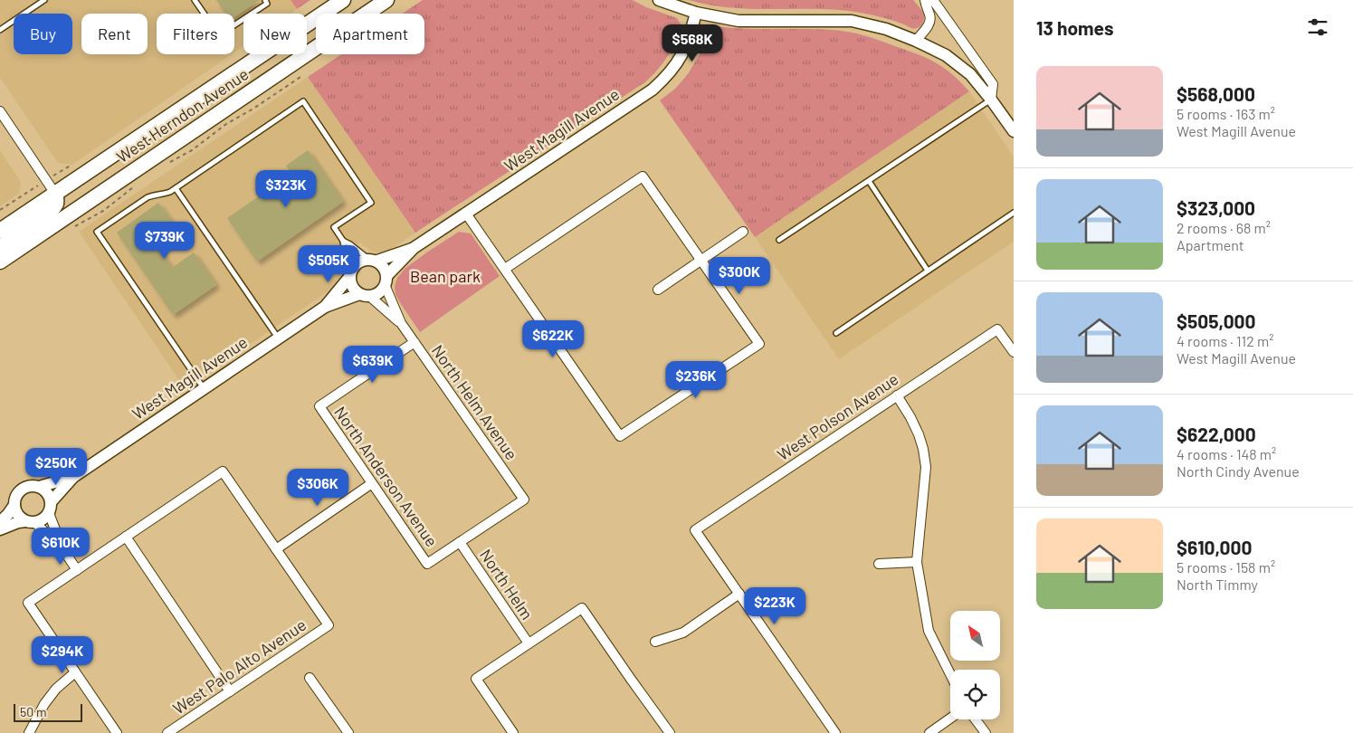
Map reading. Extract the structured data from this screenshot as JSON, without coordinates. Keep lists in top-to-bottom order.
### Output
{
  "streets": {
    "main road": ["West Herndon Avenue"],
    "street": [
      "West Magill Avenue",
      "North Helm Avenue",
      "West Polson Avenue",
      "North Anderson Avenue",
      "North Helm",
      "West Palo Alto Avenue"
    ]
  },
  "crossings": [
    ["West Magill Avenue", "North Helm Avenue"],
    ["North Helm Avenue", "North Anderson Avenue"],
    ["North Helm Avenue", "North Helm"],
    ["North Anderson Avenue", "North Helm"]
  ],
  "parks": ["Bean park"],
  "scale_bar": "50 m",
  "north": "top left",
  "page": {
    "heading": "13 homes",
    "chip": [
      "Buy",
      "Rent",
      "Filters",
      "New",
      "Apartment"
    ],
    "price": [
      "$568K",
      "$323K",
      "$739K",
      "$505K",
      "$300K",
      "$622K",
      "$639K",
      "$236K",
      "$250K",
      "$306K",
      "$610K",
      "$223K",
      "$294K"
    ],
    "list": [
      {
        "name": "$568,000",
        "note": "5 rooms · 163 m² · West Magill Avenue"
      },
      {
        "name": "$323,000",
        "note": "2 rooms · 68 m² · Apartment"
      },
      {
        "name": "$505,000",
        "note": "4 rooms · 112 m² · West Magill Avenue"
      },
      {
        "name": "$622,000",
        "note": "4 rooms · 148 m² · North Cindy Avenue"
      },
      {
        "name": "$610,000",
        "note": "5 rooms · 158 m² · North Timmy"
      }
    ],
    "scale": "50 m"
  }
}
